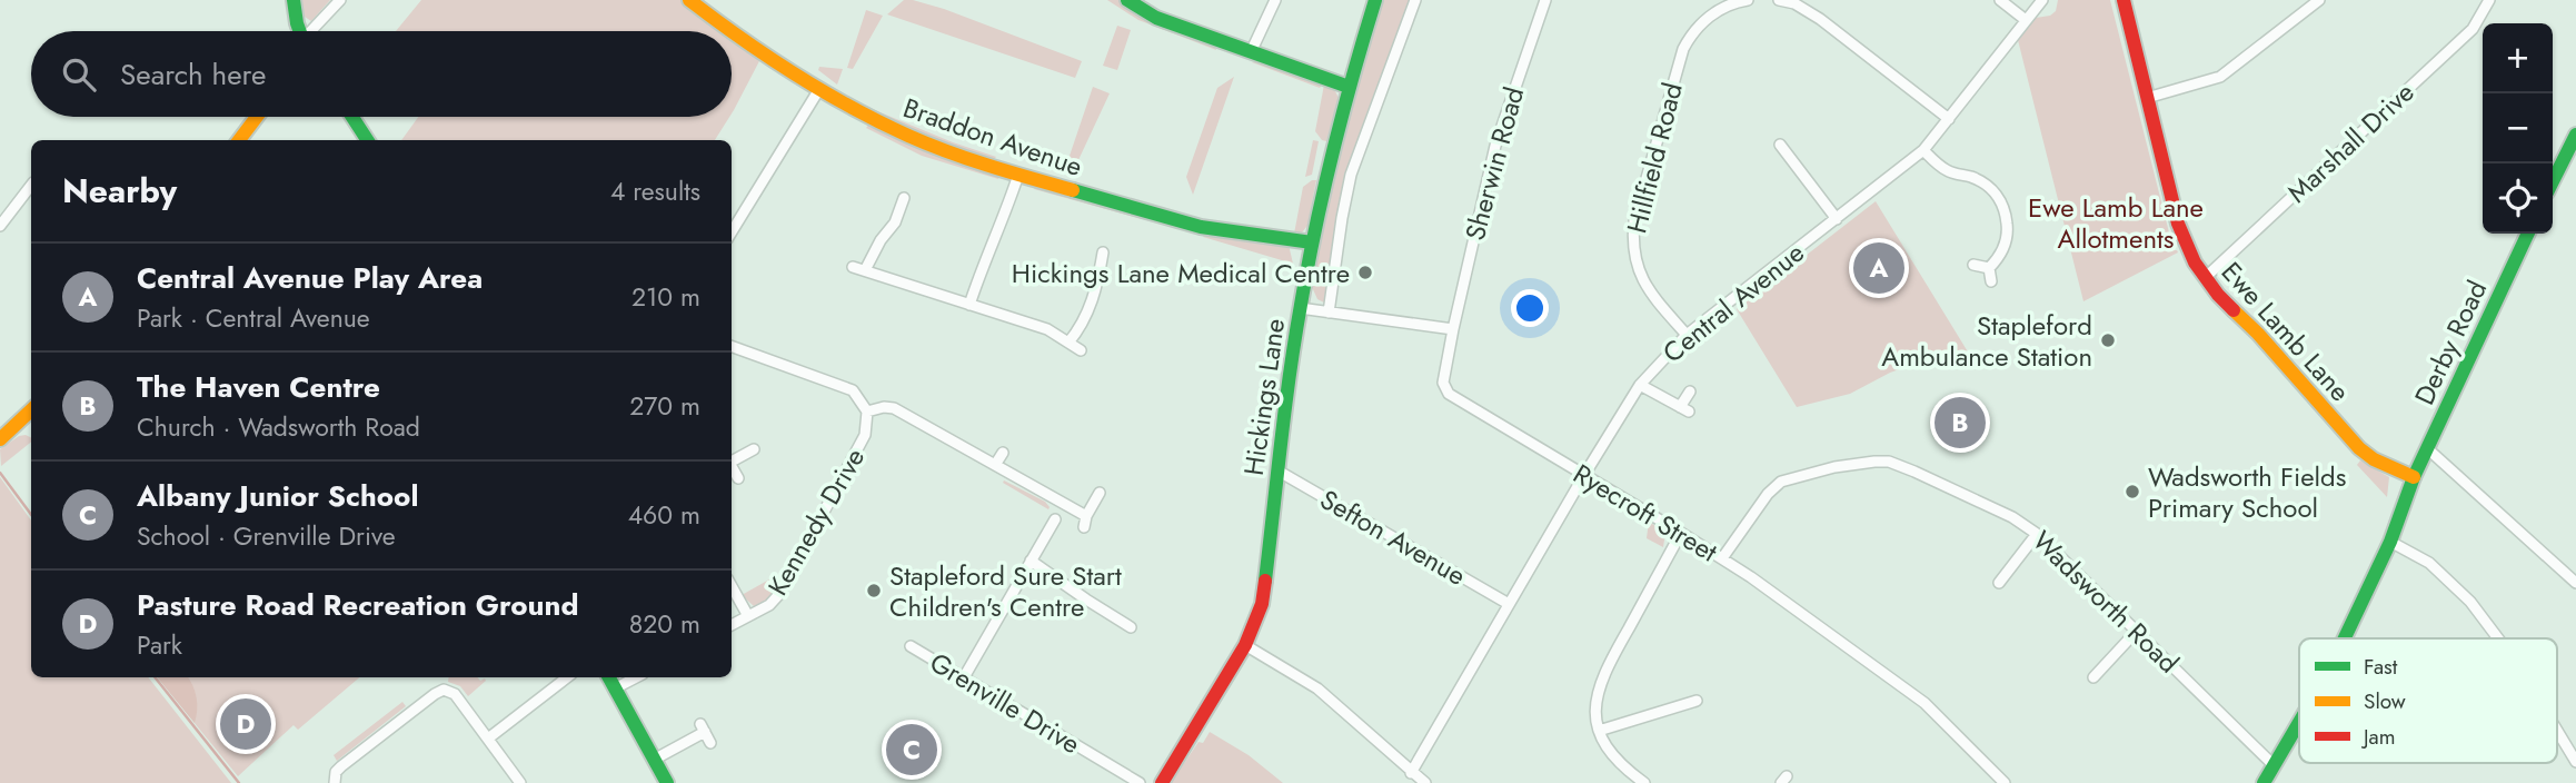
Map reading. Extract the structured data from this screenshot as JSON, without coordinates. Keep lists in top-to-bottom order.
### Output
{
  "streets": {
    "main road": [
      "Braddon Avenue",
      "Ewe Lamb Lane",
      "Derby Road",
      "Hickings Lane"
    ],
    "street": [
      "Marshall Drive",
      "Hillfield Road",
      "Sherwin Road",
      "Central Avenue",
      "Ryecroft Street",
      "Kennedy Drive",
      "Sefton Avenue",
      "Wadsworth Road",
      "Grenville Drive"
    ]
  },
  "crossings": [
    ["Braddon Avenue", "Hickings Lane"],
    ["Marshall Drive", "Ewe Lamb Lane"],
    ["Hillfield Road", "Central Avenue"],
    ["Sherwin Road", "Ryecroft Street"],
    ["Central Avenue", "Ryecroft Street"],
    ["Central Avenue", "Sefton Avenue"],
    ["Ewe Lamb Lane", "Derby Road"],
    ["Derby Road", "Wadsworth Road"],
    ["Hickings Lane", "Sefton Avenue"],
    ["Ryecroft Street", "Wadsworth Road"]
  ],
  "parks": ["Ewe Lamb Lane Allotments"],
  "places": [
    "Hickings Lane Medical Centre",
    "Stapleford Ambulance Station",
    "Wadsworth Fields Primary School",
    "Stapleford Sure Start Children's Centre"
  ],
  "legend": ["Fast", "Slow", "Jam"],
  "page": {
    "map_buttons": ["+", "−"],
    "search": "Search here",
    "heading": ["Nearby", "4 results"],
    "pins": [
      "A",
      "B",
      "D",
      "C"
    ],
    "list": [
      {
        "mark": "A",
        "name": "Central Avenue Play Area",
        "note": "Park · Central Avenue",
        "value": "210 m"
      },
      {
        "mark": "B",
        "name": "The Haven Centre",
        "note": "Church · Wadsworth Road",
        "value": "270 m"
      },
      {
        "mark": "C",
        "name": "Albany Junior School",
        "note": "School · Grenville Drive",
        "value": "460 m"
      },
      {
        "mark": "D",
        "name": "Pasture Road Recreation Ground",
        "note": "Park",
        "value": "820 m"
      }
    ]
  }
}
